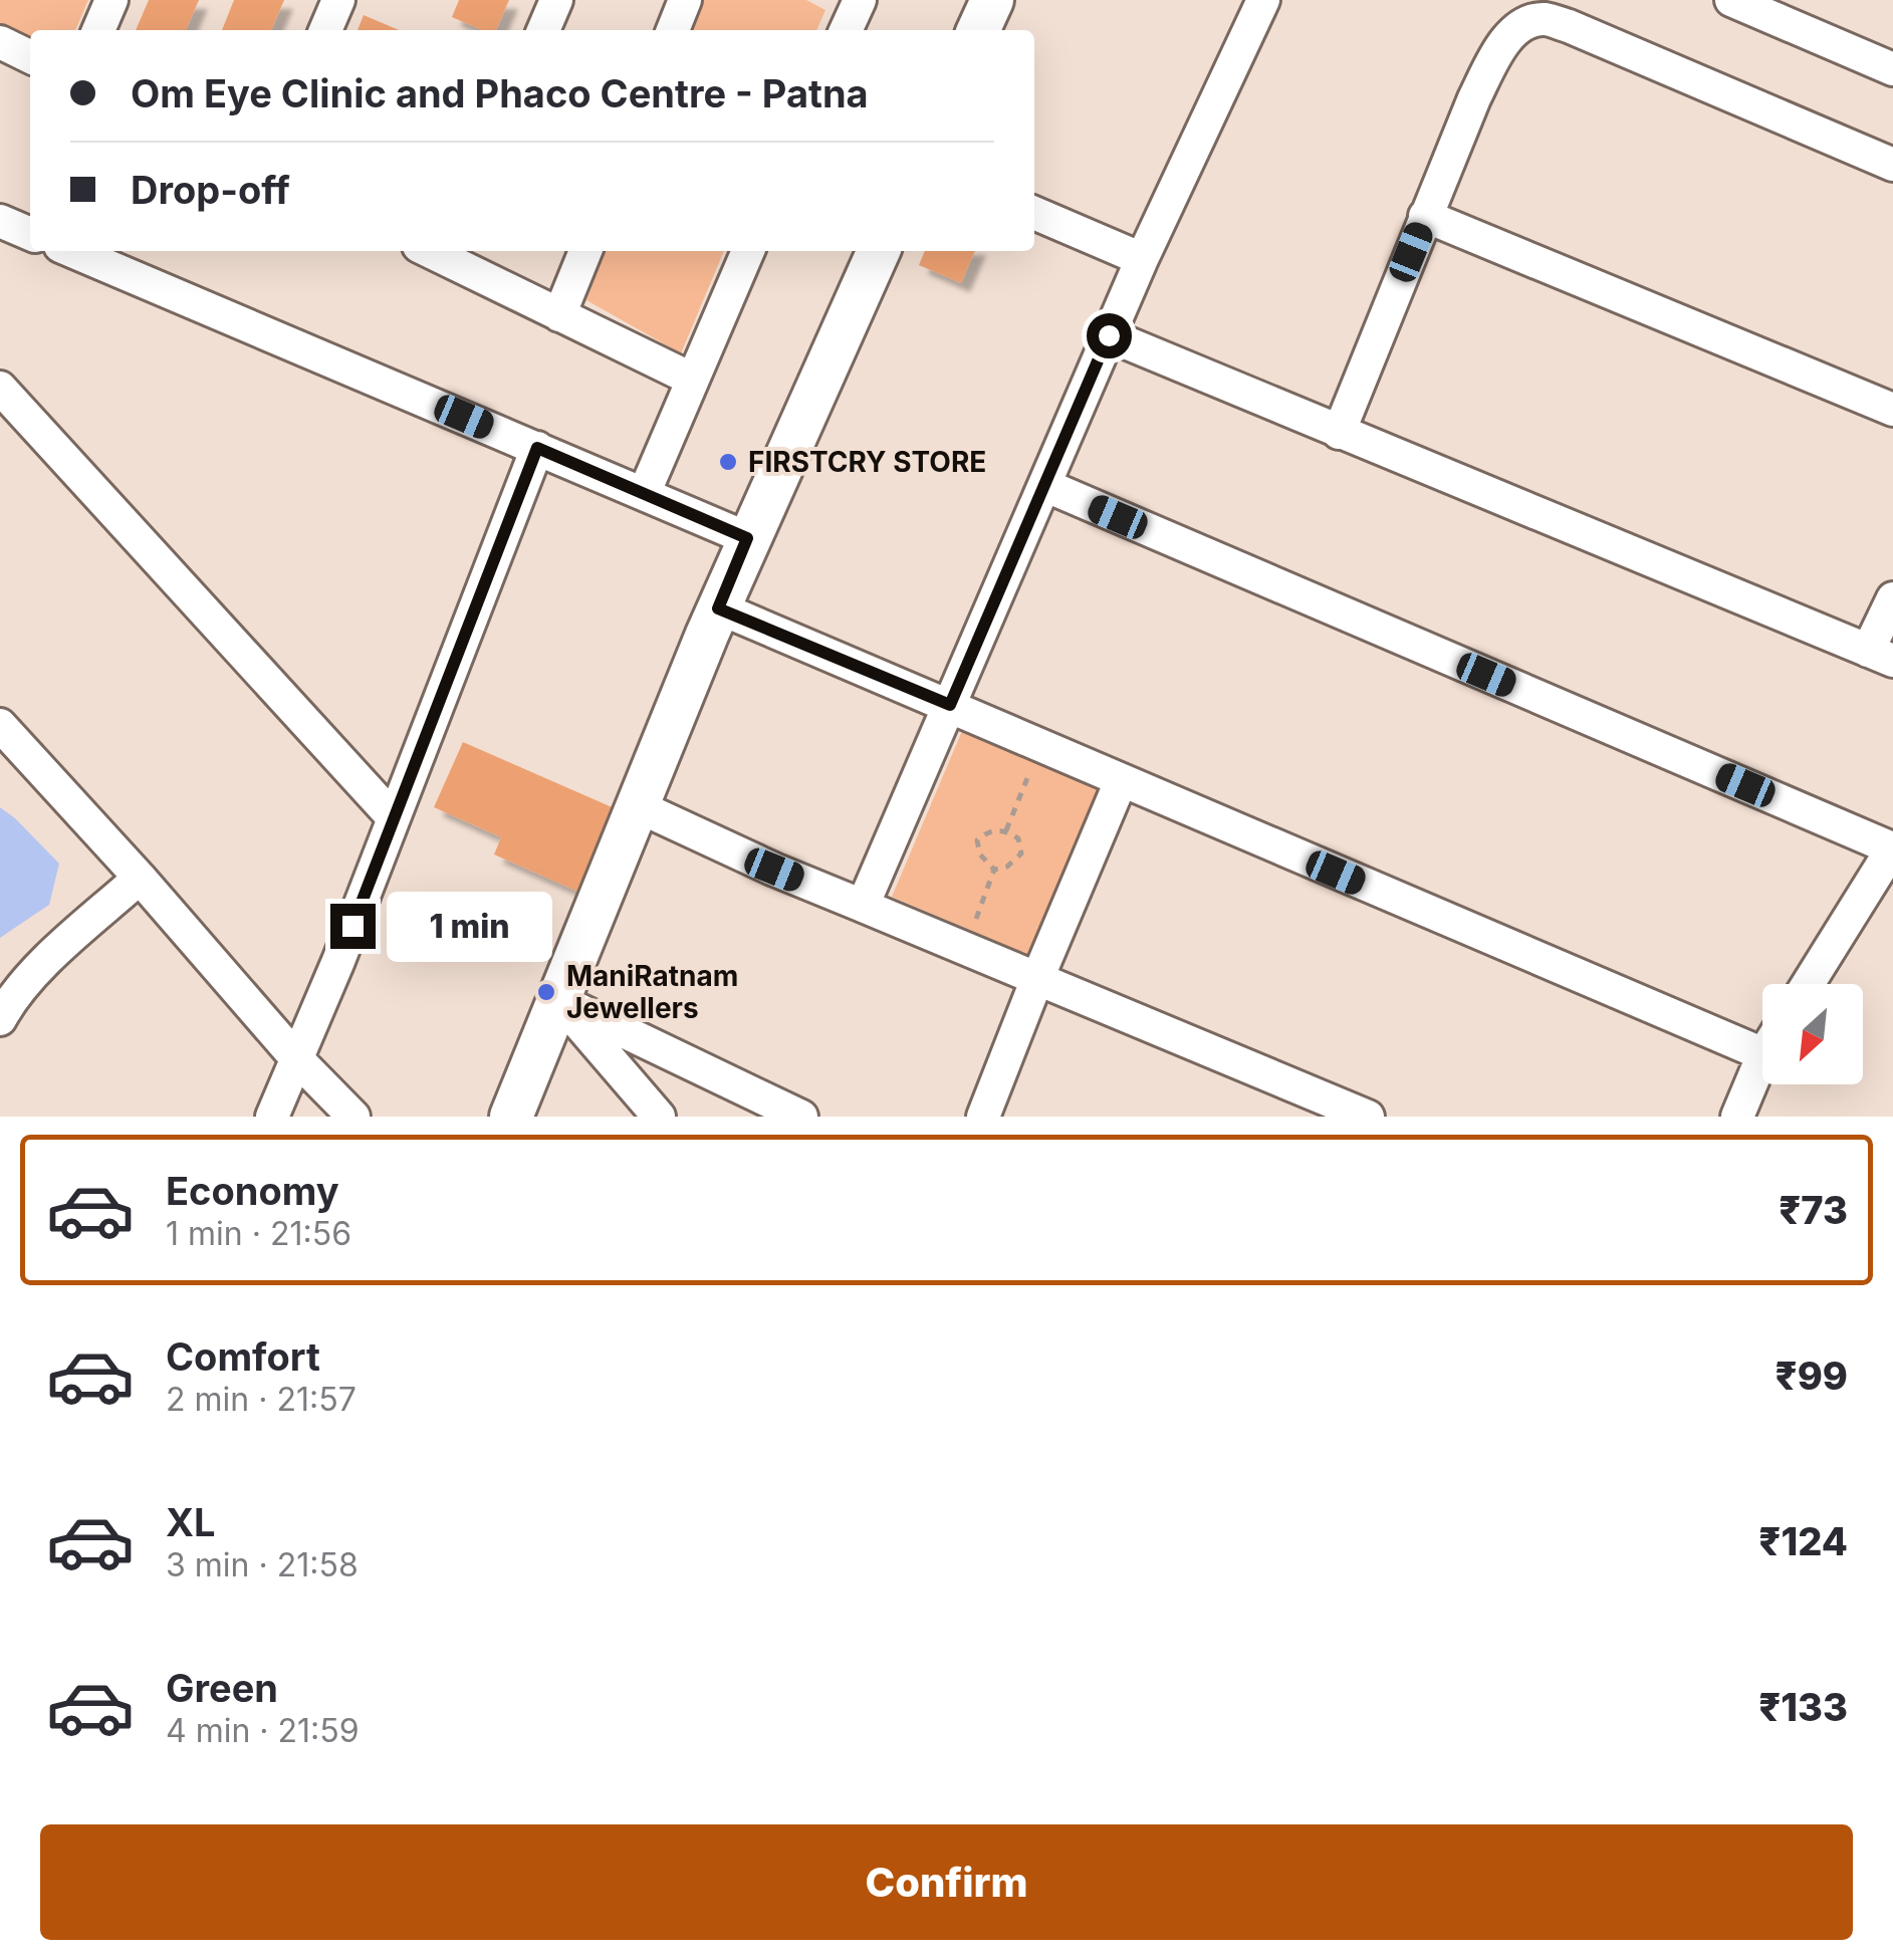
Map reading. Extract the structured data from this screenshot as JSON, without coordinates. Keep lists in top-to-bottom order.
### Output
{
  "places": ["FIRSTCRY STORE", "ManiRatnam Jewellers"],
  "north": "bottom left",
  "page": {
    "banner": ["Om Eye Clinic and Phaco Centre - Patna", "Drop-off"],
    "bubble": "1 min",
    "list": [
      {
        "name": "Economy",
        "note": "1 min · 21:56",
        "value": "₹73"
      },
      {
        "name": "Comfort",
        "note": "2 min · 21:57",
        "value": "₹99"
      },
      {
        "name": "XL",
        "note": "3 min · 21:58",
        "value": "₹124"
      },
      {
        "name": "Green",
        "note": "4 min · 21:59",
        "value": "₹133"
      }
    ],
    "buttons": "Confirm"
  }
}
